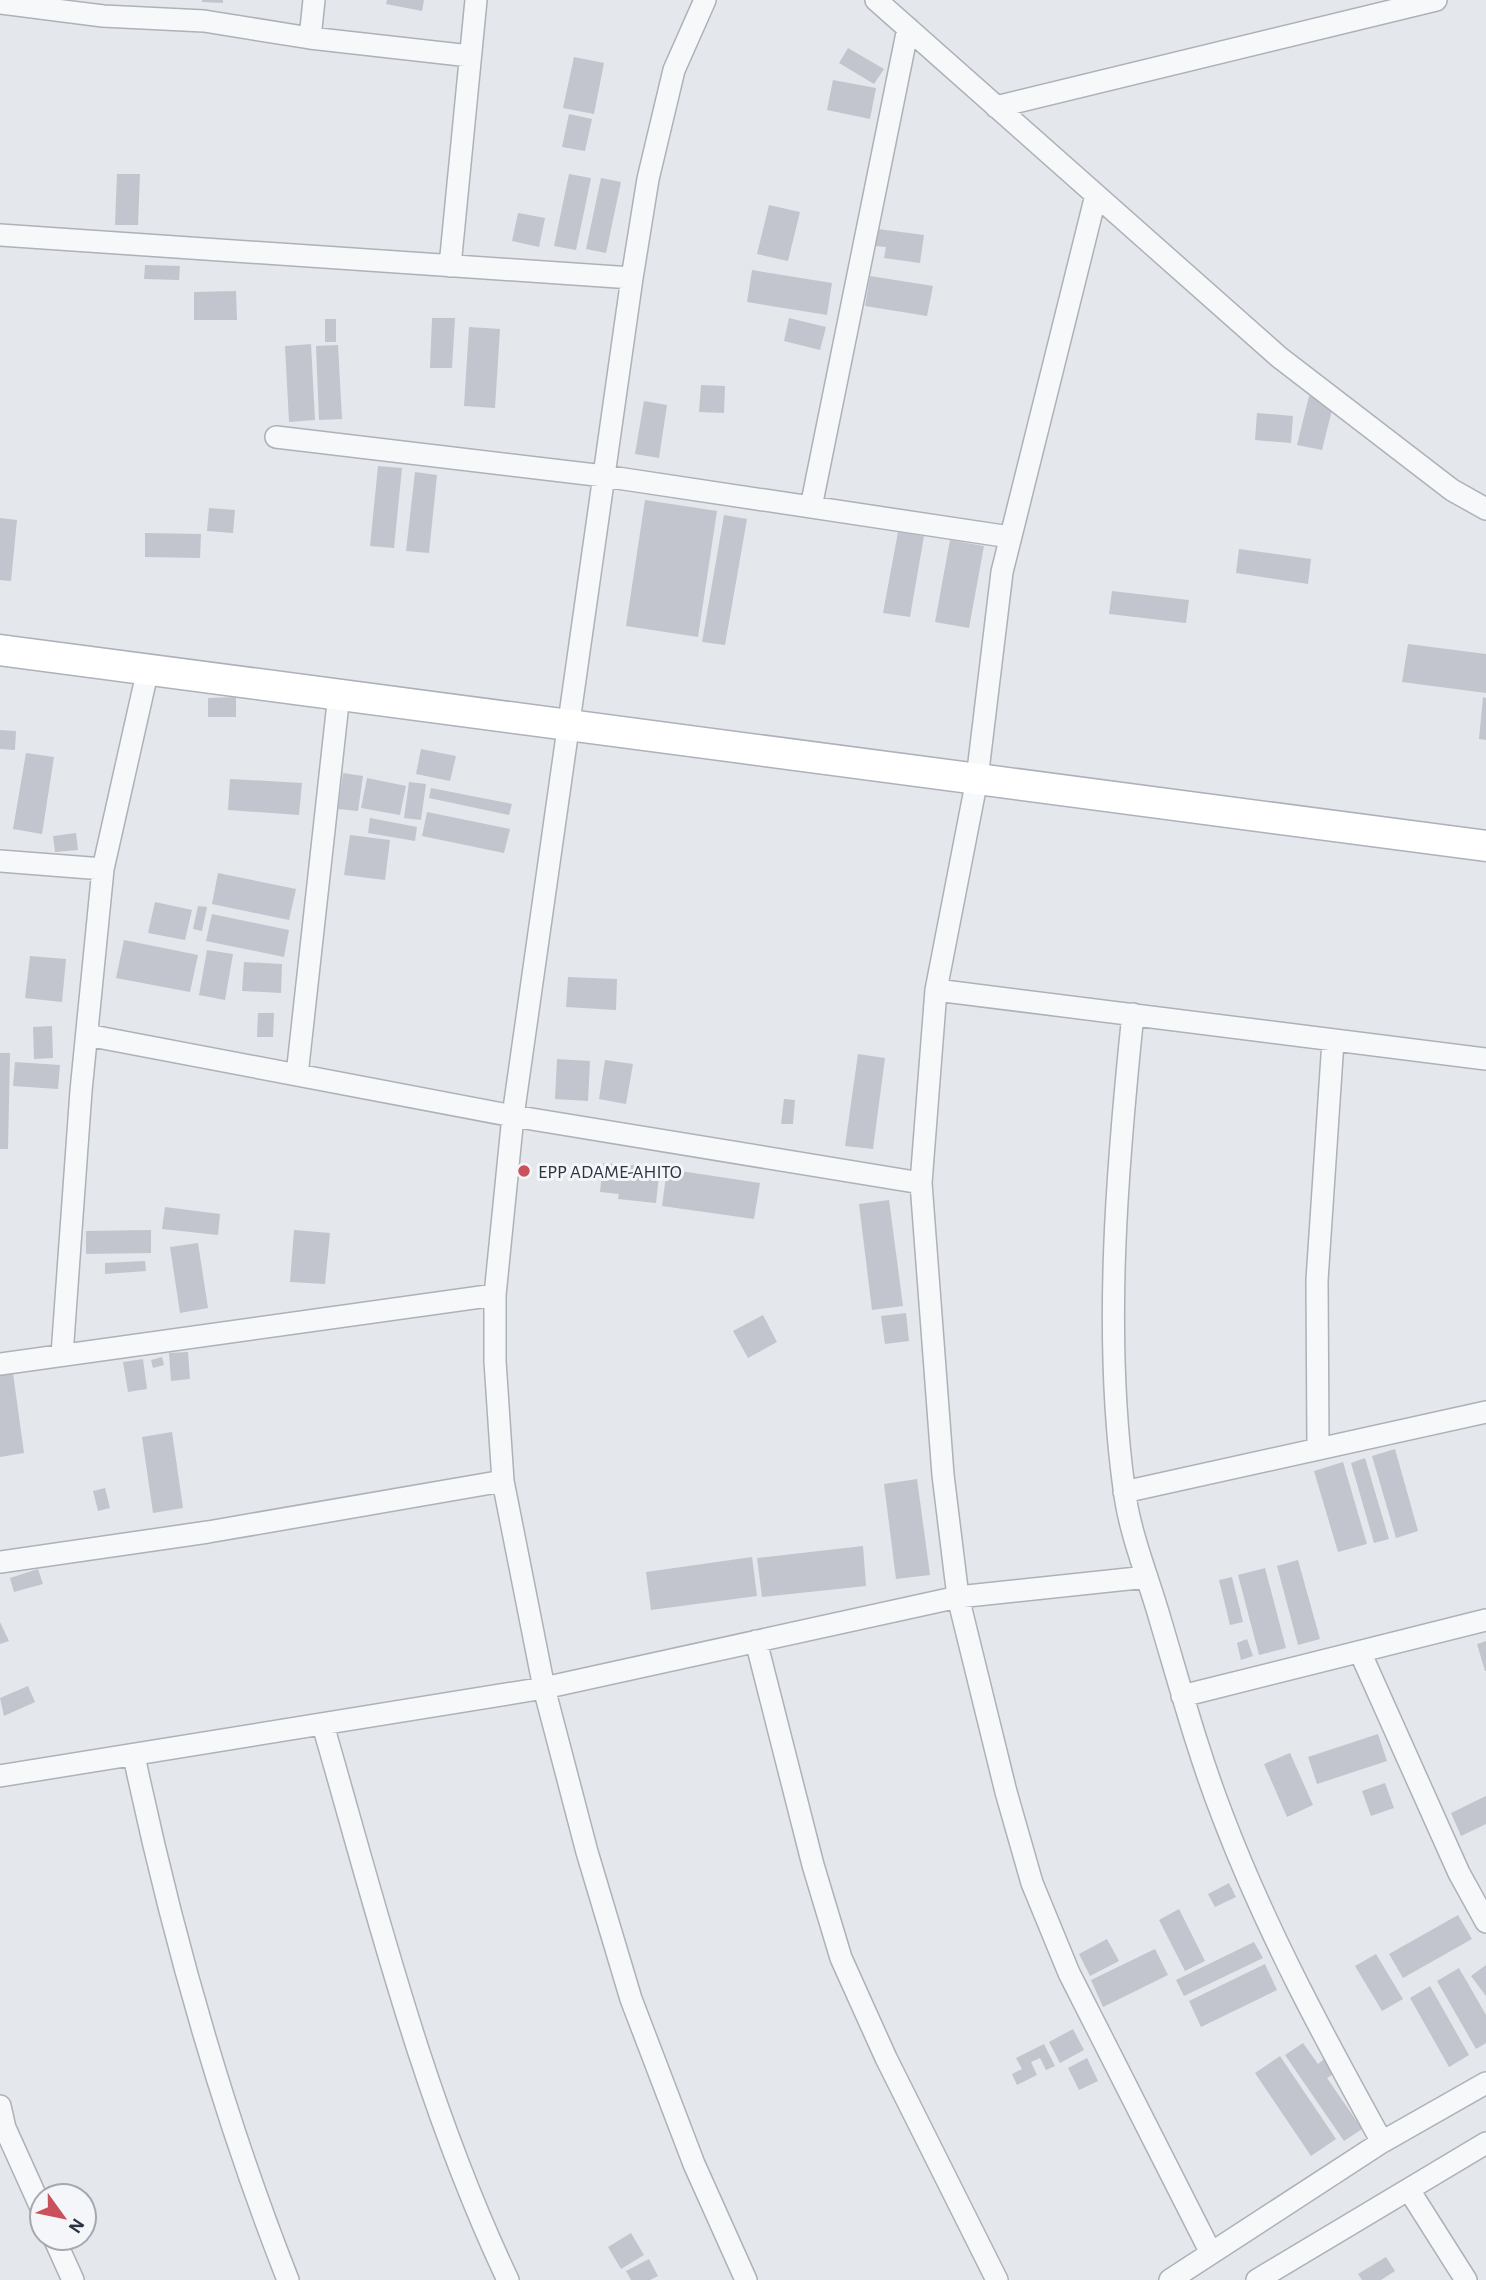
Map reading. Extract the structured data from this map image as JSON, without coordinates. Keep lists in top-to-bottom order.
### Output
{
  "places": ["EPP ADAME-AHITO"],
  "north": "bottom right"
}
